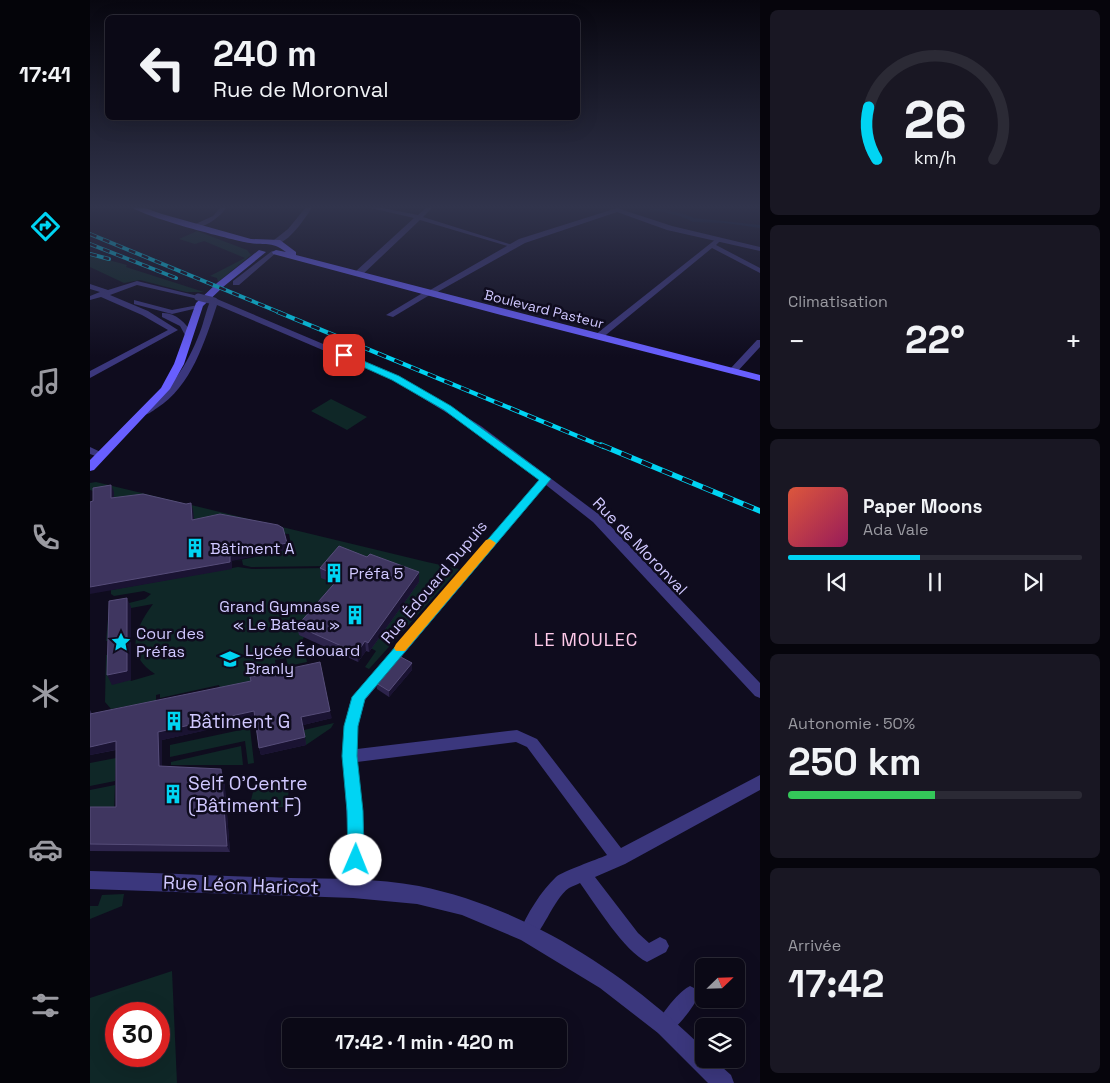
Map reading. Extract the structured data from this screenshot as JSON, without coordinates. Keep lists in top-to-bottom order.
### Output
{
  "streets": {
    "main road": ["Boulevard Pasteur"],
    "street": ["Rue de Moronval", "Rue Édouard Dupuis", "Rue Léon Haricot"]
  },
  "crossings": [
    ["Rue de Moronval", "Rue Édouard Dupuis"],
    ["Rue Édouard Dupuis", "Rue Léon Haricot"]
  ],
  "districts": ["LE MOULEC"],
  "places": {
    "building": [
      "Bâtiment A",
      "Préfa 5",
      "Grand Gymnase « Le Bateau »",
      "Bâtiment G",
      "Self O'Centre (Bâtiment F)"
    ],
    "place": ["Cour des Préfas"],
    "school or university": ["Lycée Édouard Branly"]
  },
  "north": "top right",
  "page": {
    "tabs": "17:41",
    "turn": ["240 m", "Rue de Moronval"],
    "tile": [
      "Climatisation",
      ["Autonomie · 50%", "250 km"],
      ["Arrivée", "17:42"]
    ],
    "heat": ["−", "22°", "+"],
    "song": ["Paper Moons", "Ada Vale"],
    "limit": "30",
    "trip": "17:42 · 1 min · 420 m",
    "gauge": ["26", "km/h"]
  }
}
